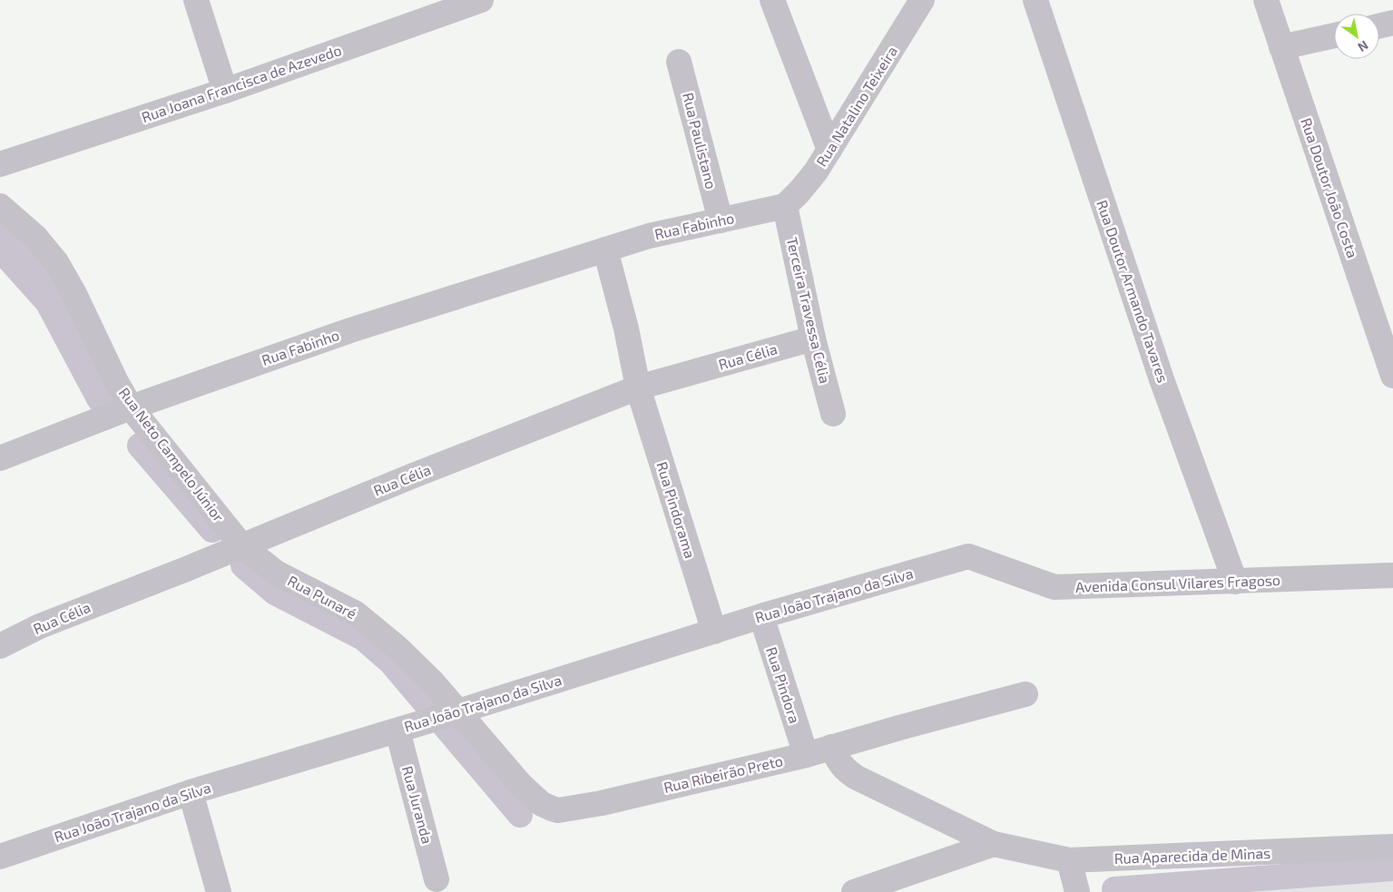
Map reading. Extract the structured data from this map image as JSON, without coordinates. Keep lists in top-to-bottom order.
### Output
{
  "streets": {
    "street": [
      "Rua Joana Francisca de Azevedo",
      "Rua Natalino Teixeira",
      "Rua Paulistano",
      "Rua Doutor João Costa",
      "Rua Fabinho",
      "Rua Doutor Armando Tavares",
      "Terceira Travessa Célia",
      "Rua Célia",
      "Rua Neto Campelo Júnior",
      "Rua Pindorama",
      "Avenida Consul Vilares Fragoso",
      "Rua João Trajano da Silva",
      "Rua Punaré",
      "Rua Pindora",
      "Rua Ribeirão Preto",
      "Rua Juranda",
      "Rua Aparecida de Minas"
    ]
  },
  "crossings": [
    ["Rua Natalino Teixeira", "Rua Fabinho"],
    ["Rua Natalino Teixeira", "Terceira Travessa Célia"],
    ["Rua Paulistano", "Rua Fabinho"],
    ["Rua Fabinho", "Terceira Travessa Célia"],
    ["Rua Fabinho", "Rua Neto Campelo Júnior"],
    ["Rua Doutor Armando Tavares", "Avenida Consul Vilares Fragoso"],
    ["Terceira Travessa Célia", "Rua Célia"],
    ["Rua Célia", "Rua Neto Campelo Júnior"],
    ["Rua Célia", "Rua Pindorama"],
    ["Rua Célia", "Rua Punaré"],
    ["Rua Neto Campelo Júnior", "Rua Punaré"],
    ["Rua Pindorama", "Rua João Trajano da Silva"],
    ["Avenida Consul Vilares Fragoso", "Rua João Trajano da Silva"],
    ["Rua João Trajano da Silva", "Rua Punaré"],
    ["Rua João Trajano da Silva", "Rua Pindora"],
    ["Rua João Trajano da Silva", "Rua Ribeirão Preto"],
    ["Rua João Trajano da Silva", "Rua Juranda"],
    ["Rua Punaré", "Rua Ribeirão Preto"],
    ["Rua Pindora", "Rua Ribeirão Preto"],
    ["Rua Ribeirão Preto", "Rua Aparecida de Minas"]
  ],
  "north": "bottom right"
}
